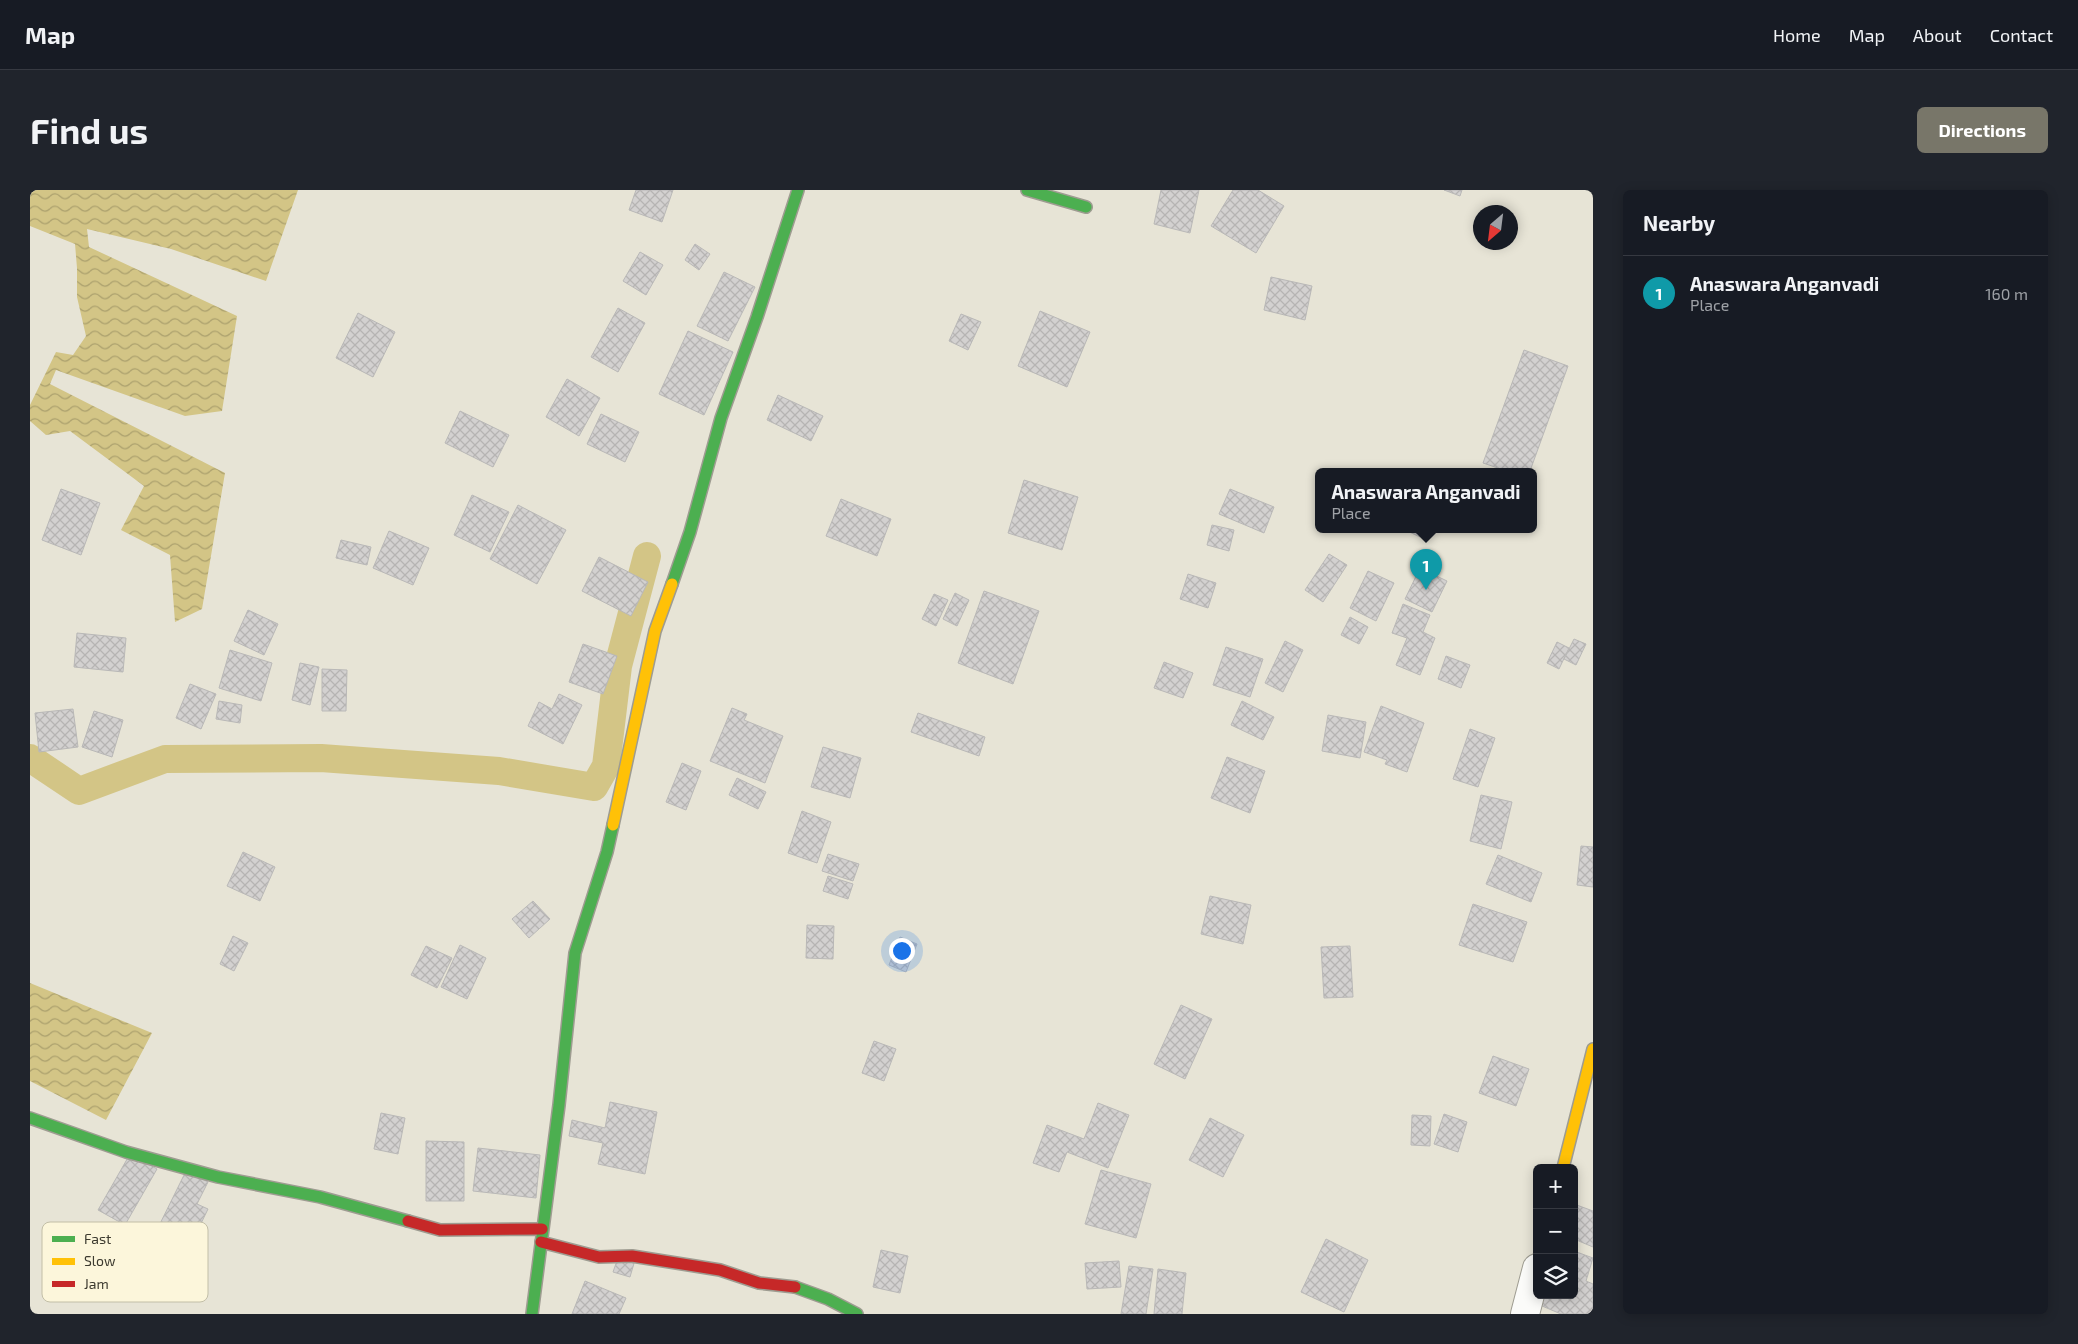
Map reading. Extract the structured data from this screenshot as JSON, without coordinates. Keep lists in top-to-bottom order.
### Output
{
  "legend": ["Fast", "Slow", "Jam"],
  "north": "bottom left",
  "page": {
    "header": "Map",
    "nav": [
      "Home",
      "Map",
      "About",
      "Contact"
    ],
    "buttons": "Directions",
    "title": "Find us",
    "heading": "Nearby",
    "list": [
      {
        "mark": "1",
        "name": "Anaswara Anganvadi",
        "note": "Place",
        "value": "160 m"
      }
    ],
    "popup": ["Anaswara Anganvadi", "Place"],
    "pins": "1",
    "map_buttons": ["+", "−"]
  }
}
